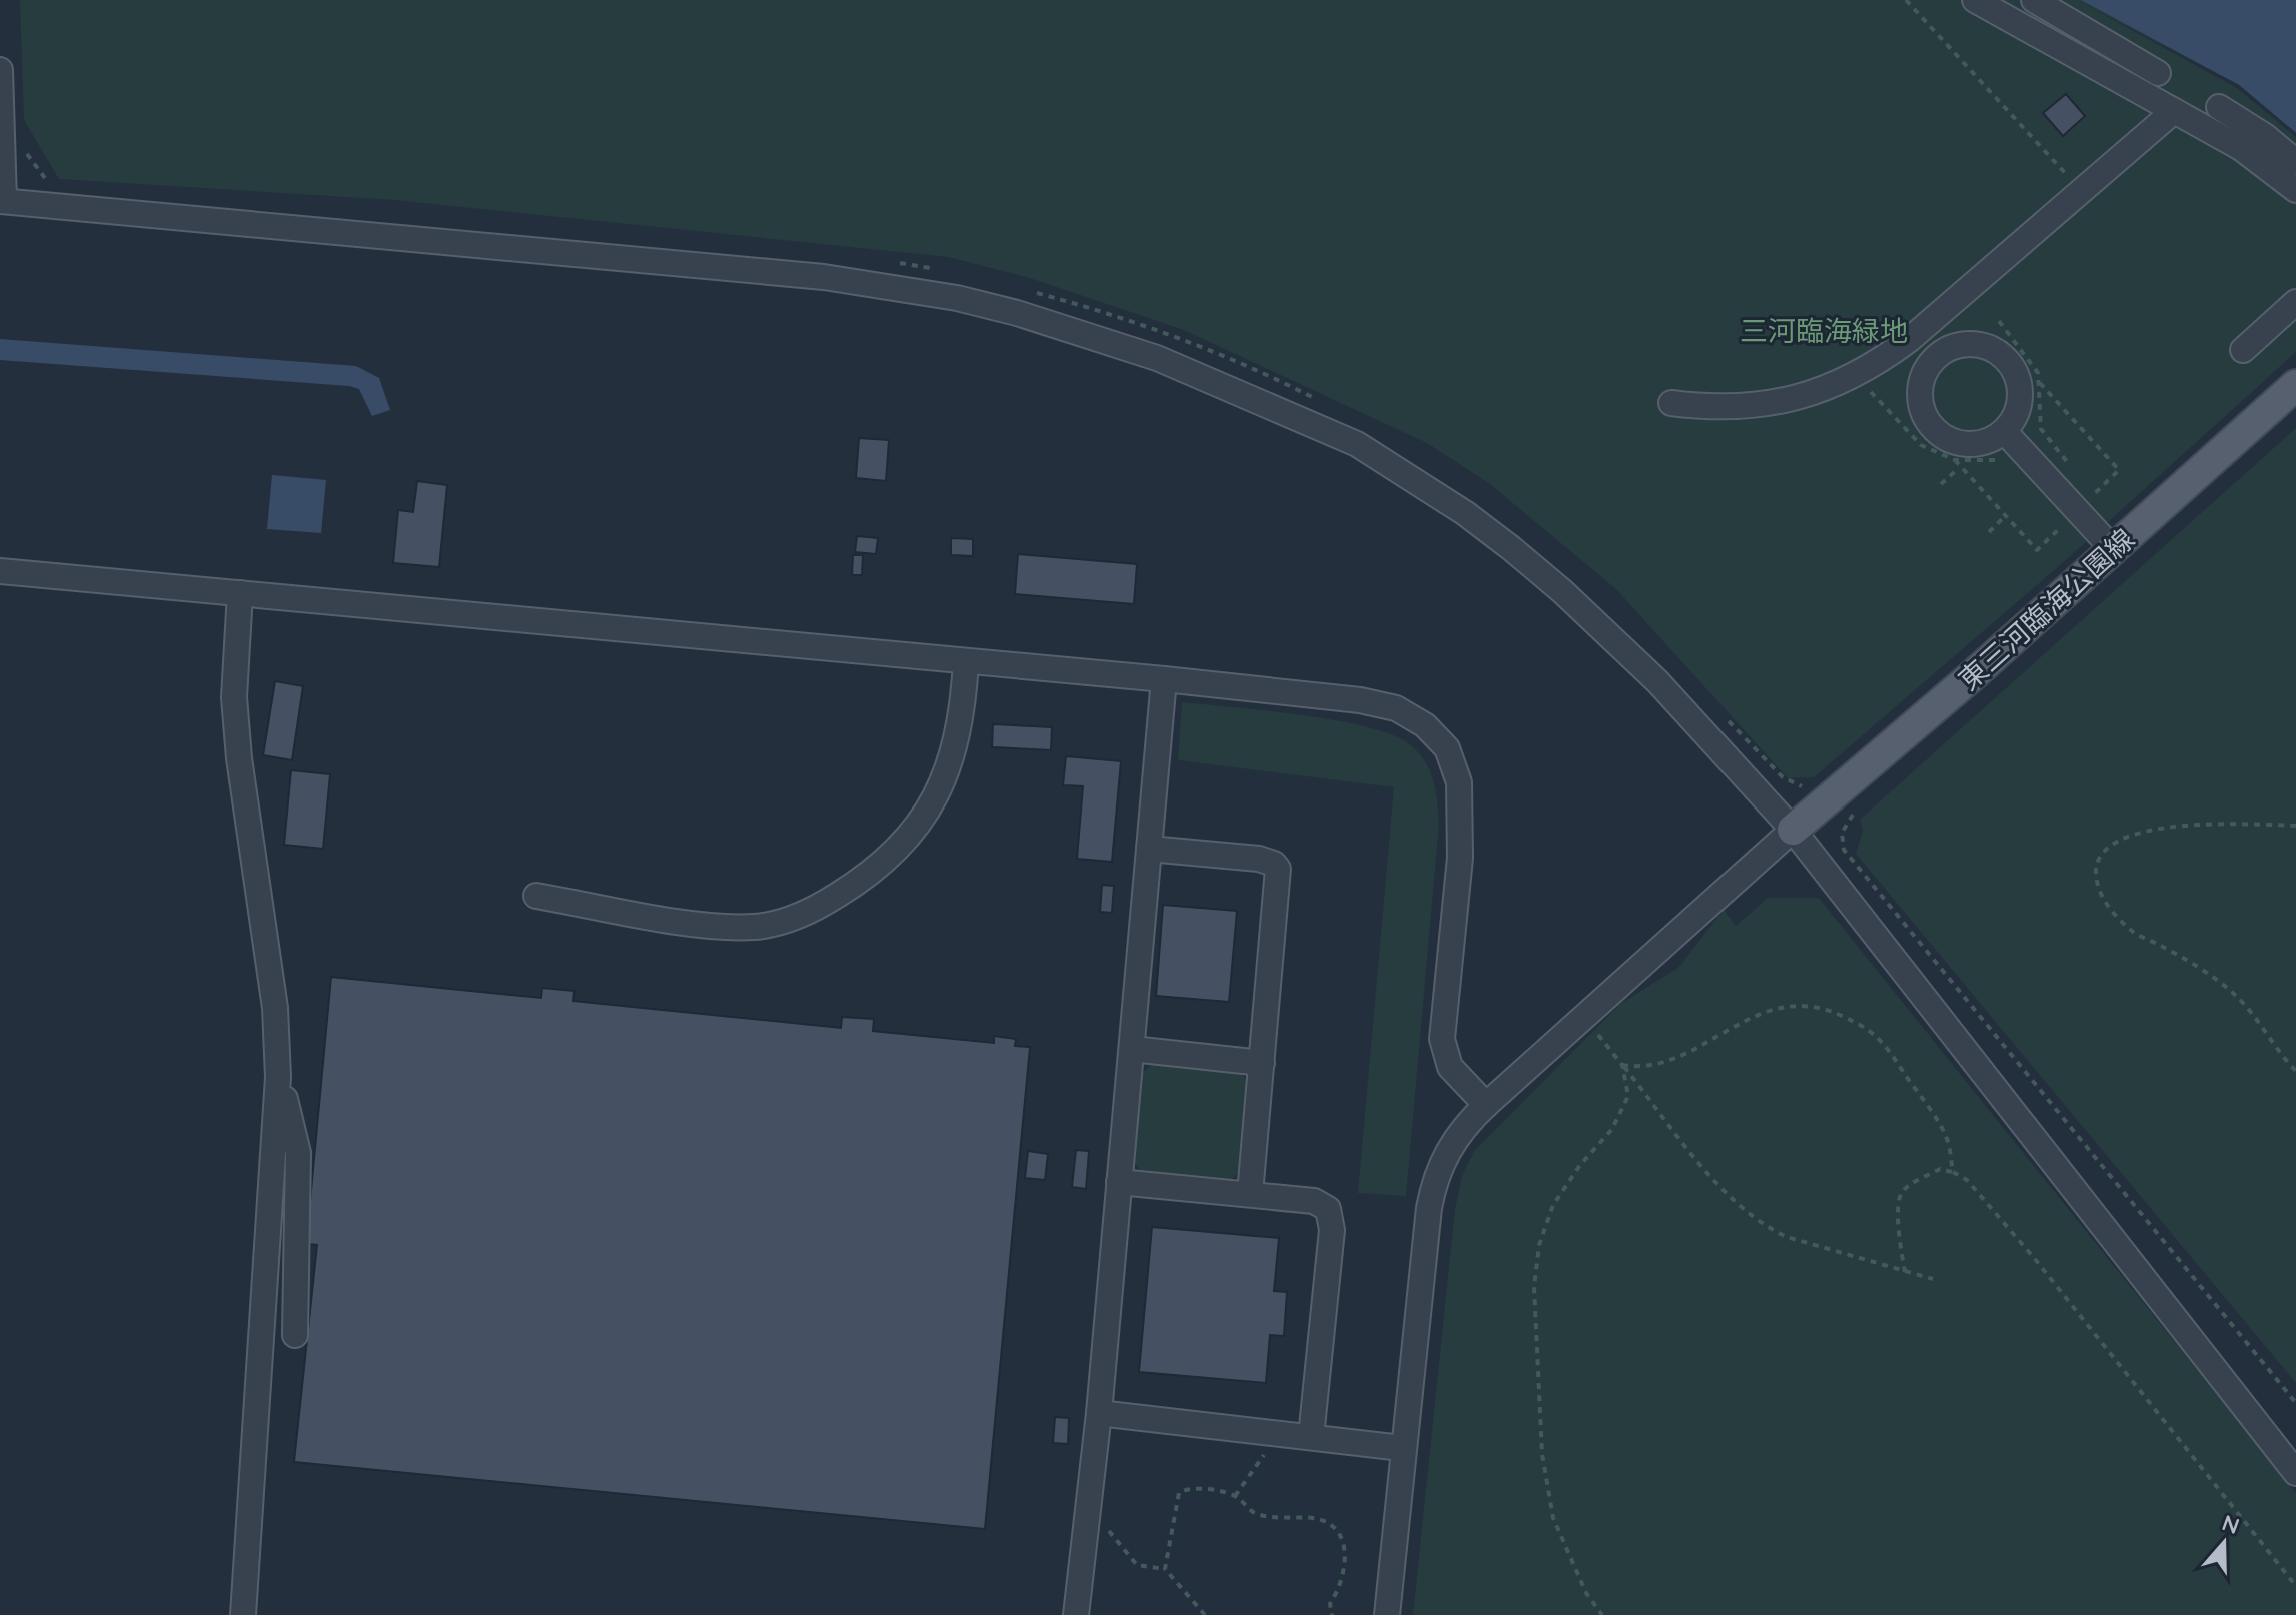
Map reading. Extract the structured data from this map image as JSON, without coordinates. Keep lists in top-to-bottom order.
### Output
{
  "streets": {
    "main road": ["東三河臨海公園線"]
  },
  "parks": ["三河臨海緑地"],
  "north": "top"
}
